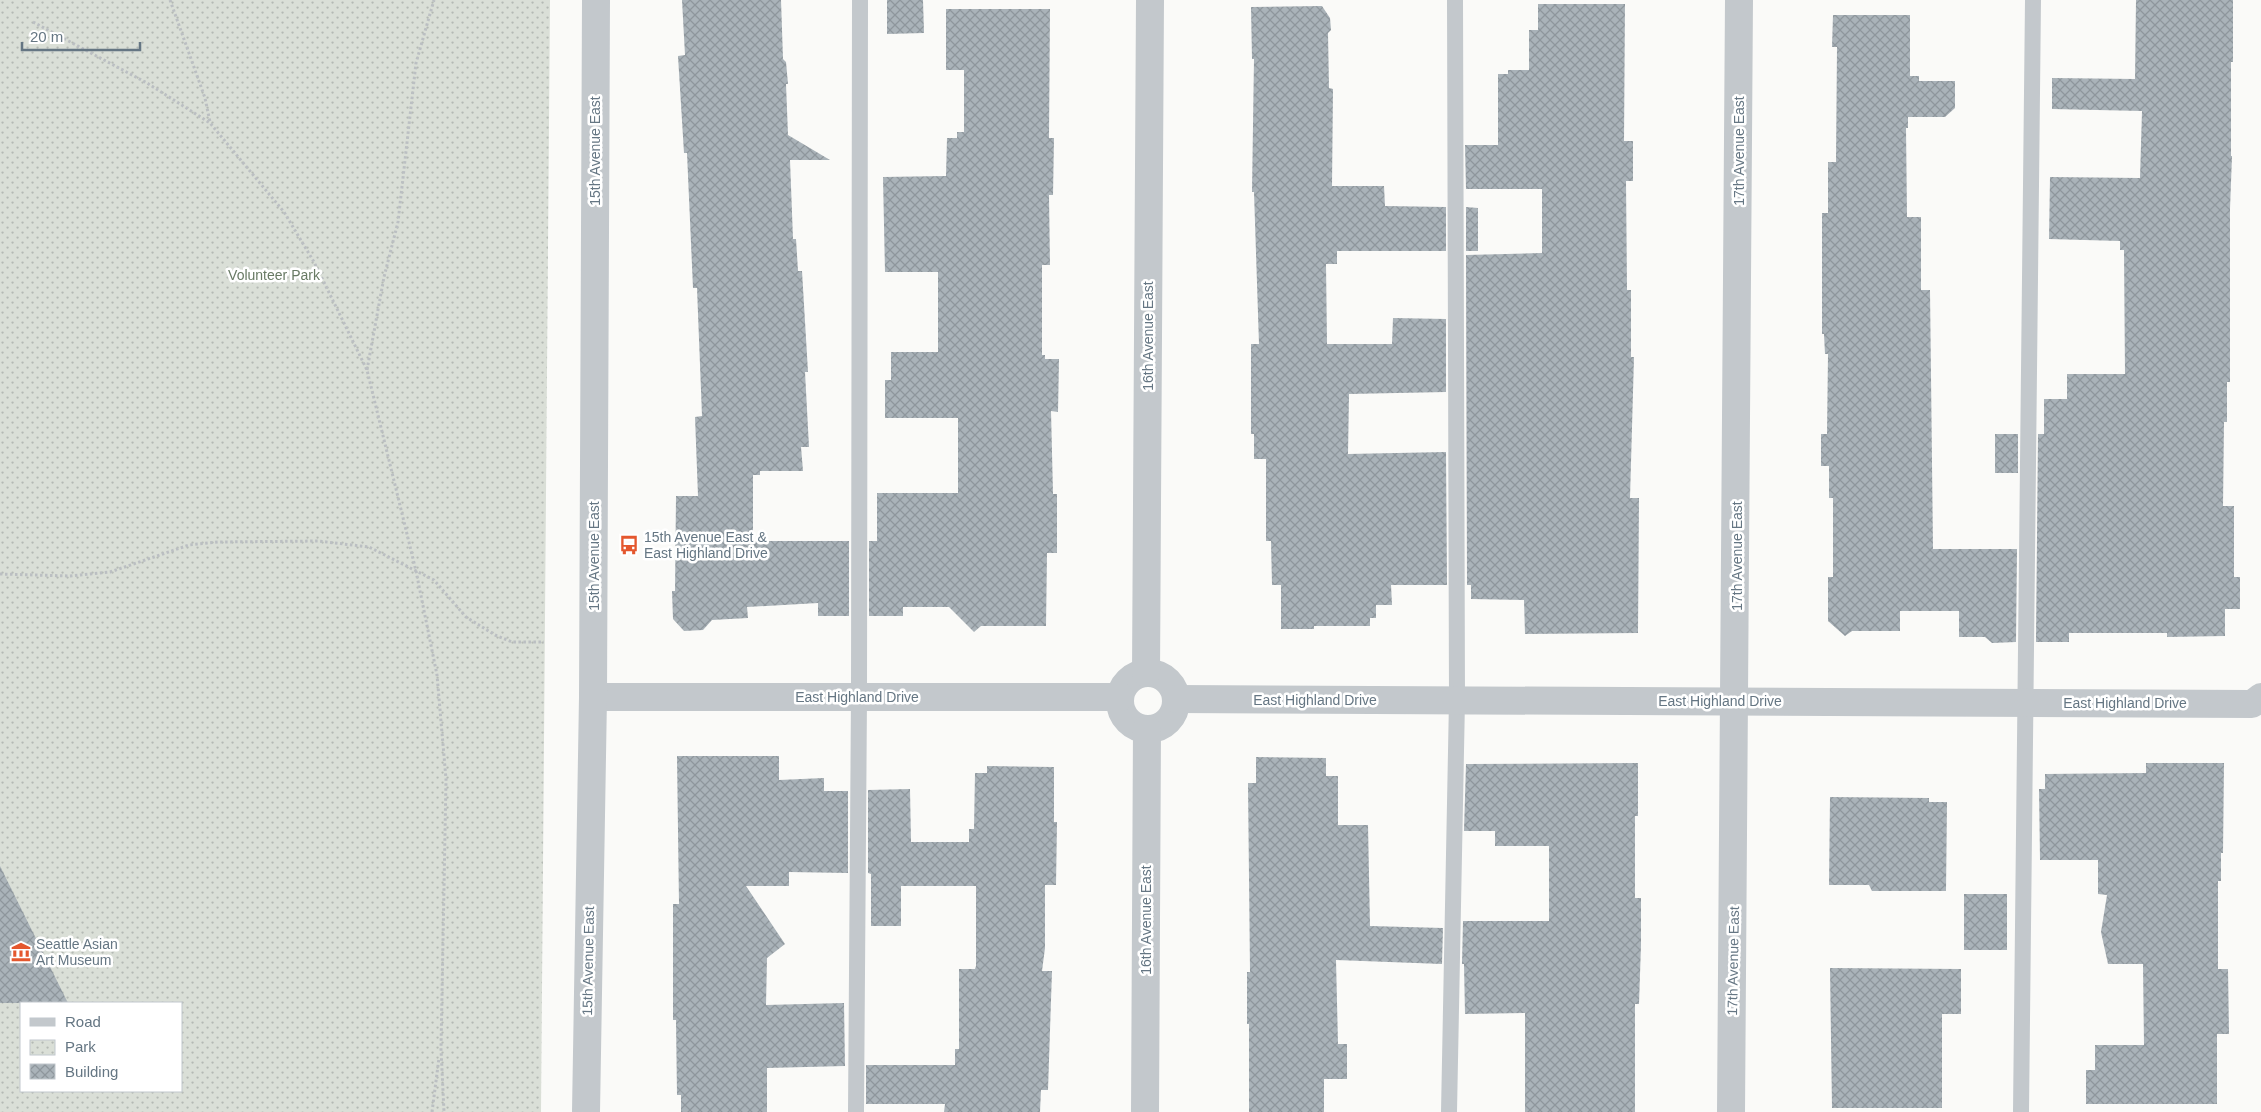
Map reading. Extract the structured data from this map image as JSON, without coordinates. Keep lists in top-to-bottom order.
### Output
{
  "streets": {
    "street": [
      "15th Avenue East",
      "17th Avenue East",
      "16th Avenue East",
      "East Highland Drive"
    ]
  },
  "crossings": [
    ["15th Avenue East", "East Highland Drive"],
    ["17th Avenue East", "East Highland Drive"],
    ["16th Avenue East", "East Highland Drive"]
  ],
  "parks": ["Volunteer Park"],
  "places": {
    "bus stop": ["15th Avenue East & East Highland Drive"],
    "museum": ["Seattle Asian Art Museum"]
  },
  "legend": ["Road", "Park", "Building"],
  "scale_bar": "20 m"
}
